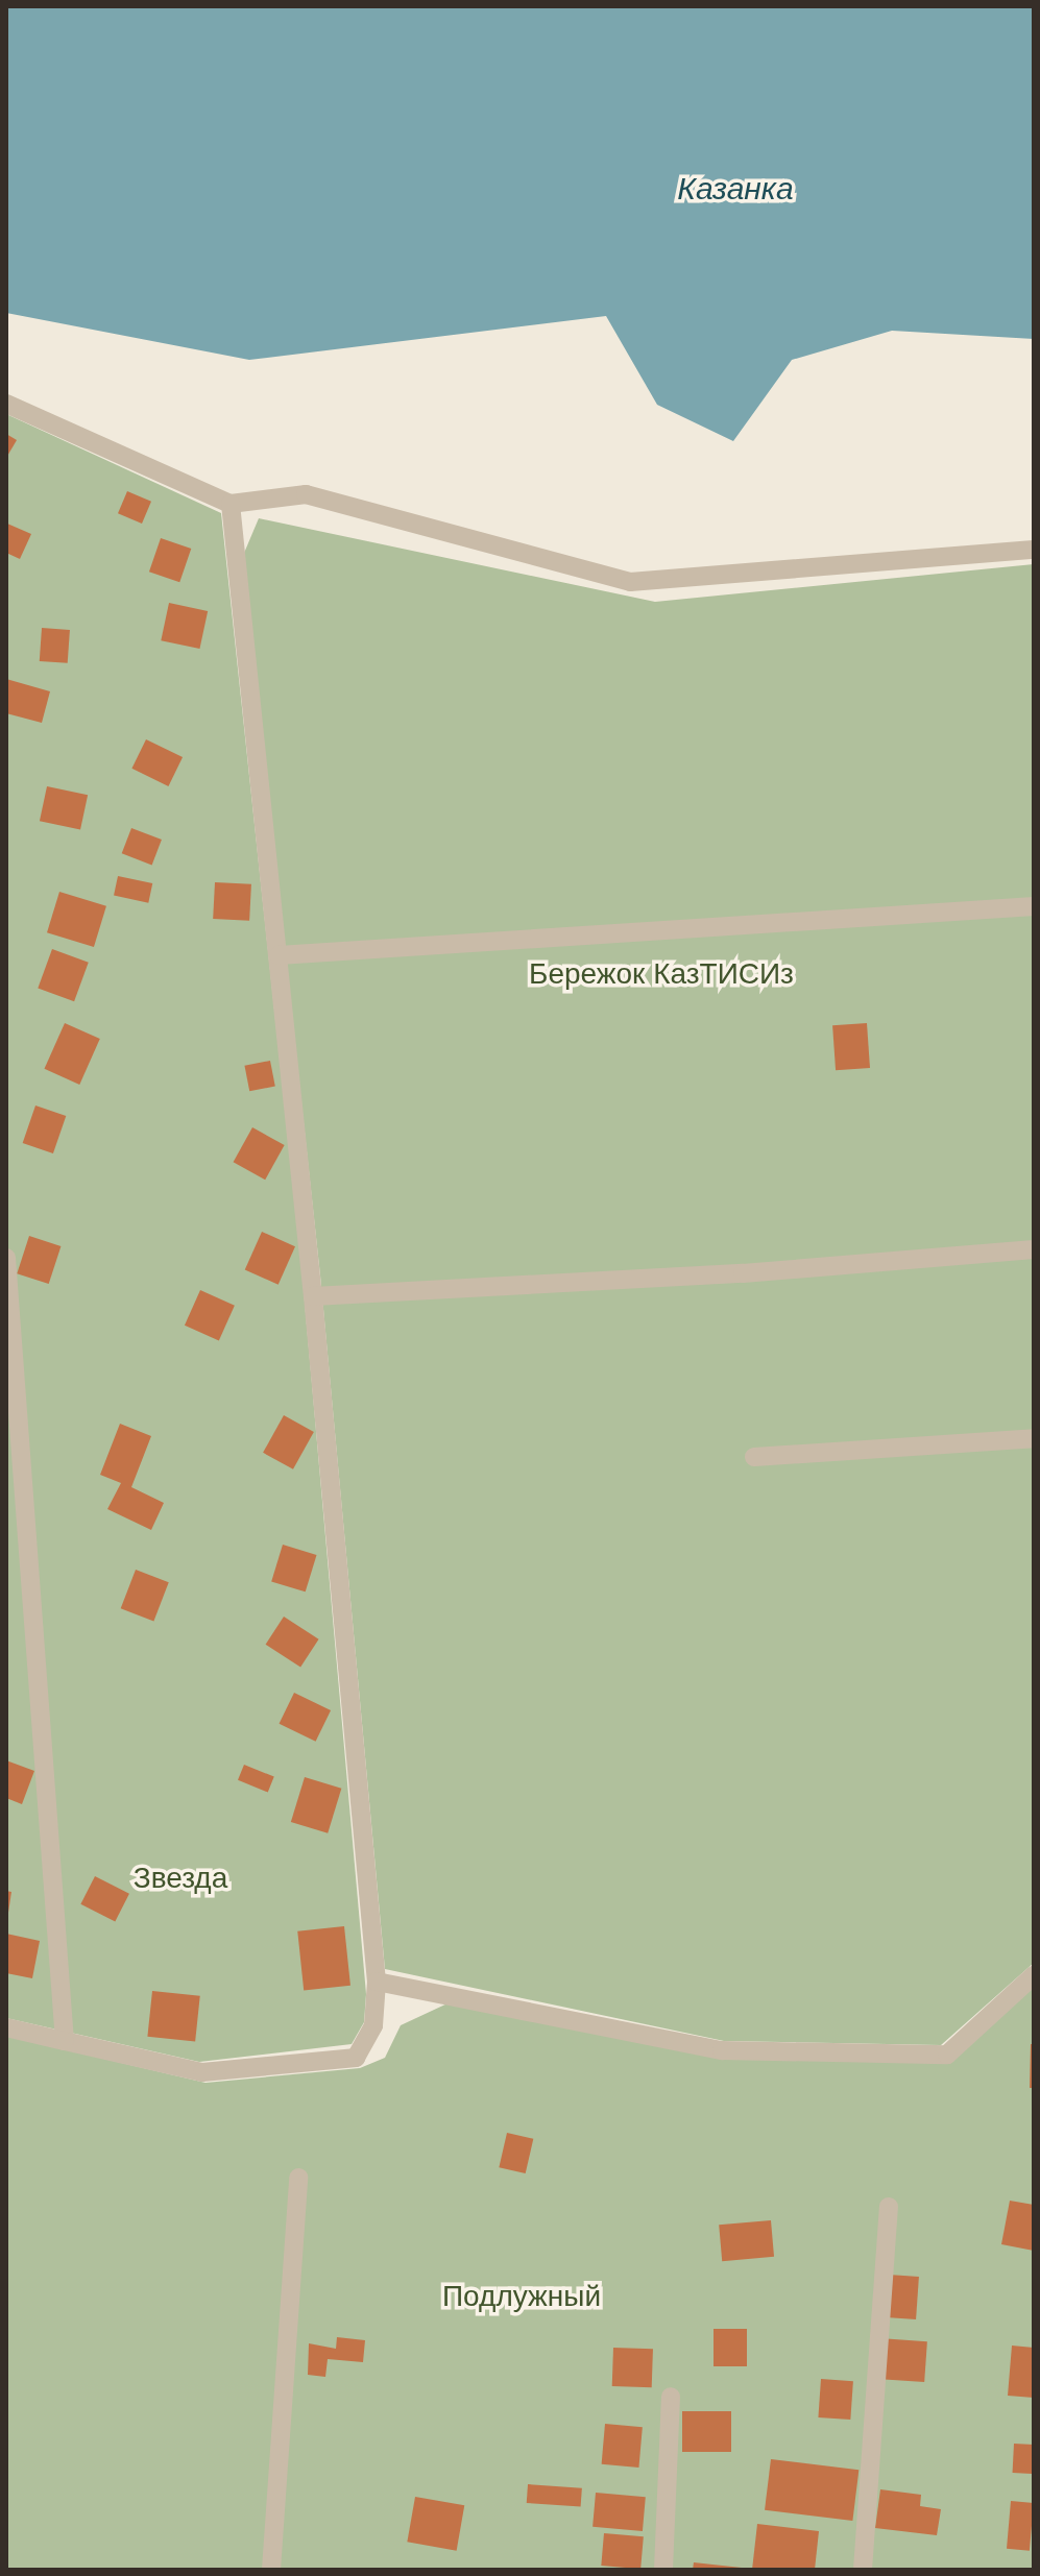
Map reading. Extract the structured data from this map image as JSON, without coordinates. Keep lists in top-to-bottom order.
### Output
{
  "water": ["Казанка"],
  "parks": ["Бережок КазТИСИз", "Звезда", "Подлужный"]
}
